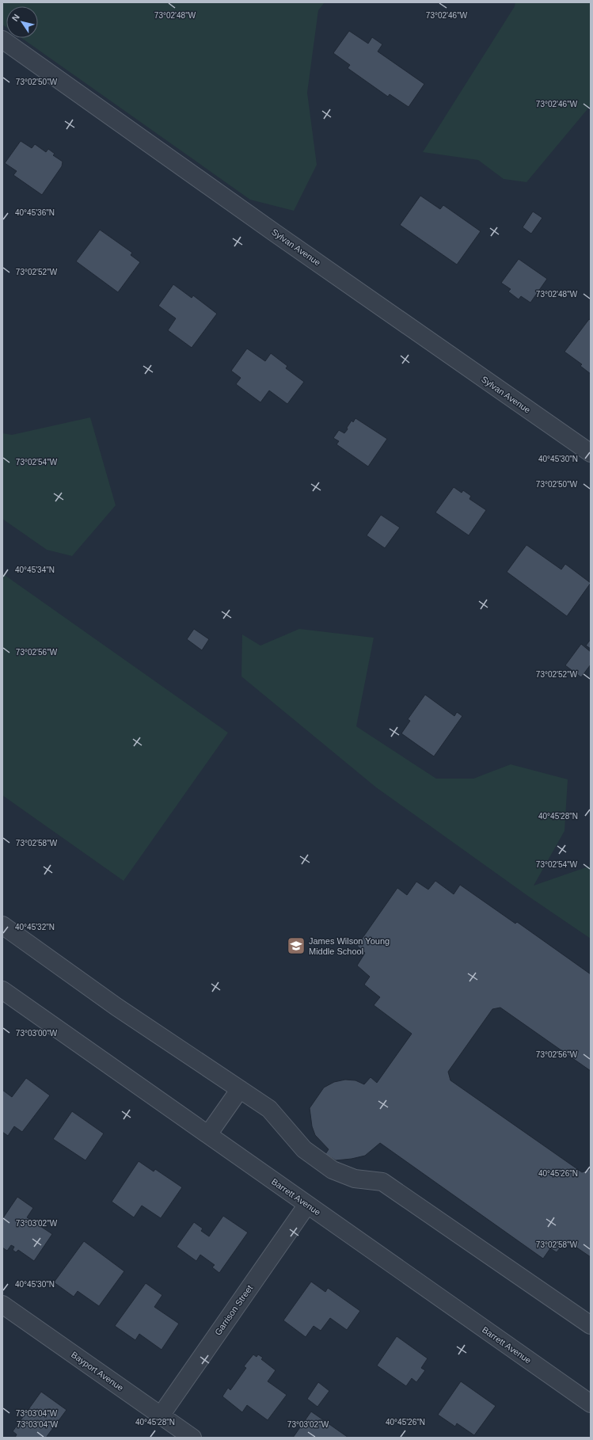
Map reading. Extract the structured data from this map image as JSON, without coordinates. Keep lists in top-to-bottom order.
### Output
{
  "streets": {
    "street": [
      "Sylvan Avenue",
      "Barrett Avenue",
      "Garrison Street",
      "Bayport Avenue"
    ]
  },
  "crossings": [
    ["Barrett Avenue", "Garrison Street"],
    ["Garrison Street", "Bayport Avenue"]
  ],
  "places": {
    "school or university": ["James Wilson Young Middle School"]
  },
  "north": "top left",
  "coordinates": [
    "73°02'48\"W",
    "73°02'46\"W",
    "73°02'50\"W",
    "40°45'36\"N",
    "73°02'52\"W",
    "40°45'30\"N",
    "73°02'54\"W",
    "40°45'34\"N",
    "73°02'56\"W",
    "40°45'28\"N",
    "73°02'58\"W",
    "40°45'32\"N",
    "73°03'00\"W",
    "40°45'26\"N",
    "73°03'02\"W",
    "73°03'04\"W"
  ]
}
